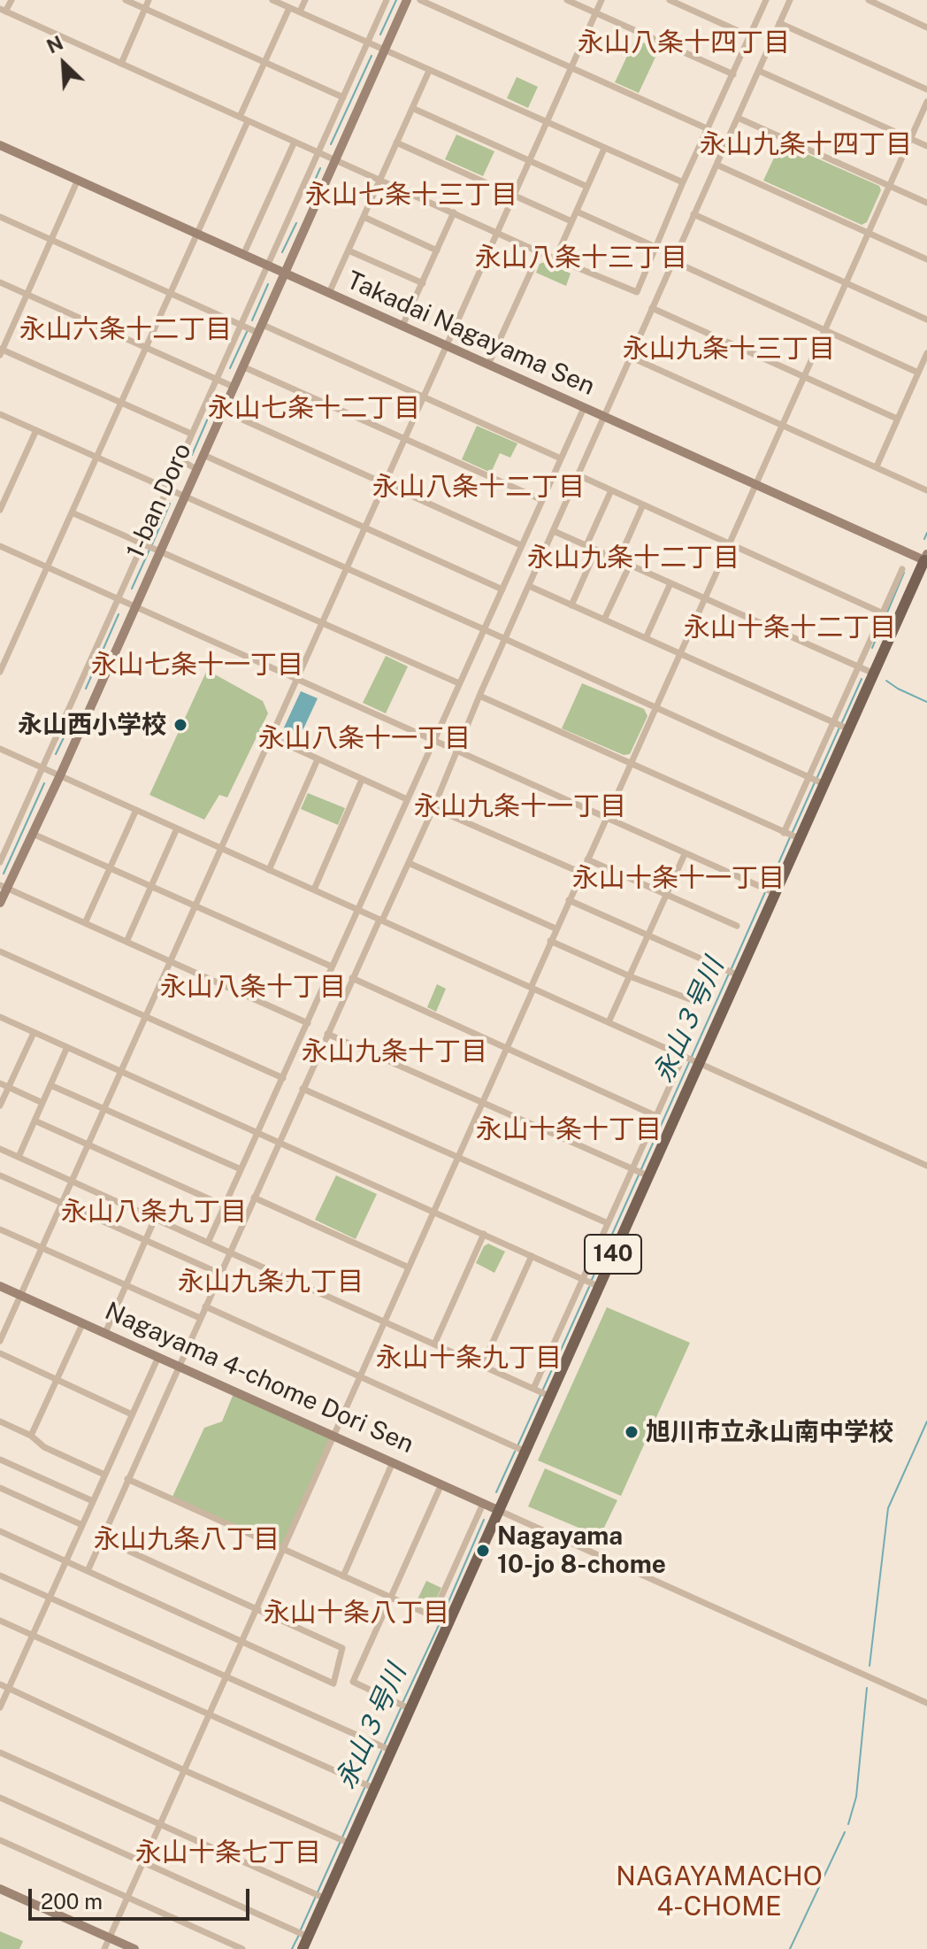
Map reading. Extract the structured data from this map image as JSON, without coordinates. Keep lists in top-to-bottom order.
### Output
{
  "streets": {
    "main road": ["140"],
    "street": ["Takadai Nagayama Sen", "1-ban Doro", "Nagayama 4-chome Dori Sen"]
  },
  "crossings": [
    ["Takadai Nagayama Sen", "1-ban Doro"],
    ["Takadai Nagayama Sen", "140"],
    ["140", "Nagayama 4-chome Dori Sen"]
  ],
  "districts": [
    "永山八条十四丁目",
    "永山九条十四丁目",
    "永山七条十三丁目",
    "永山八条十三丁目",
    "永山六条十二丁目",
    "永山九条十三丁目",
    "永山七条十二丁目",
    "永山八条十二丁目",
    "永山九条十二丁目",
    "永山十条十二丁目",
    "永山七条十一丁目",
    "永山八条十一丁目",
    "永山九条十一丁目",
    "永山十条十一丁目",
    "永山八条十丁目",
    "永山九条十丁目",
    "永山十条十丁目",
    "永山八条九丁目",
    "永山九条九丁目",
    "永山十条九丁目",
    "永山九条八丁目",
    "永山十条八丁目",
    "永山十条七丁目",
    "NAGAYAMACHO 4-CHOME"
  ],
  "water": ["永山３号川"],
  "places": ["永山西小学校", "旭川市立永山南中学校", "Nagayama 10-jo 8-chome"],
  "scale_bar": "200 m",
  "north": "top left"
}
